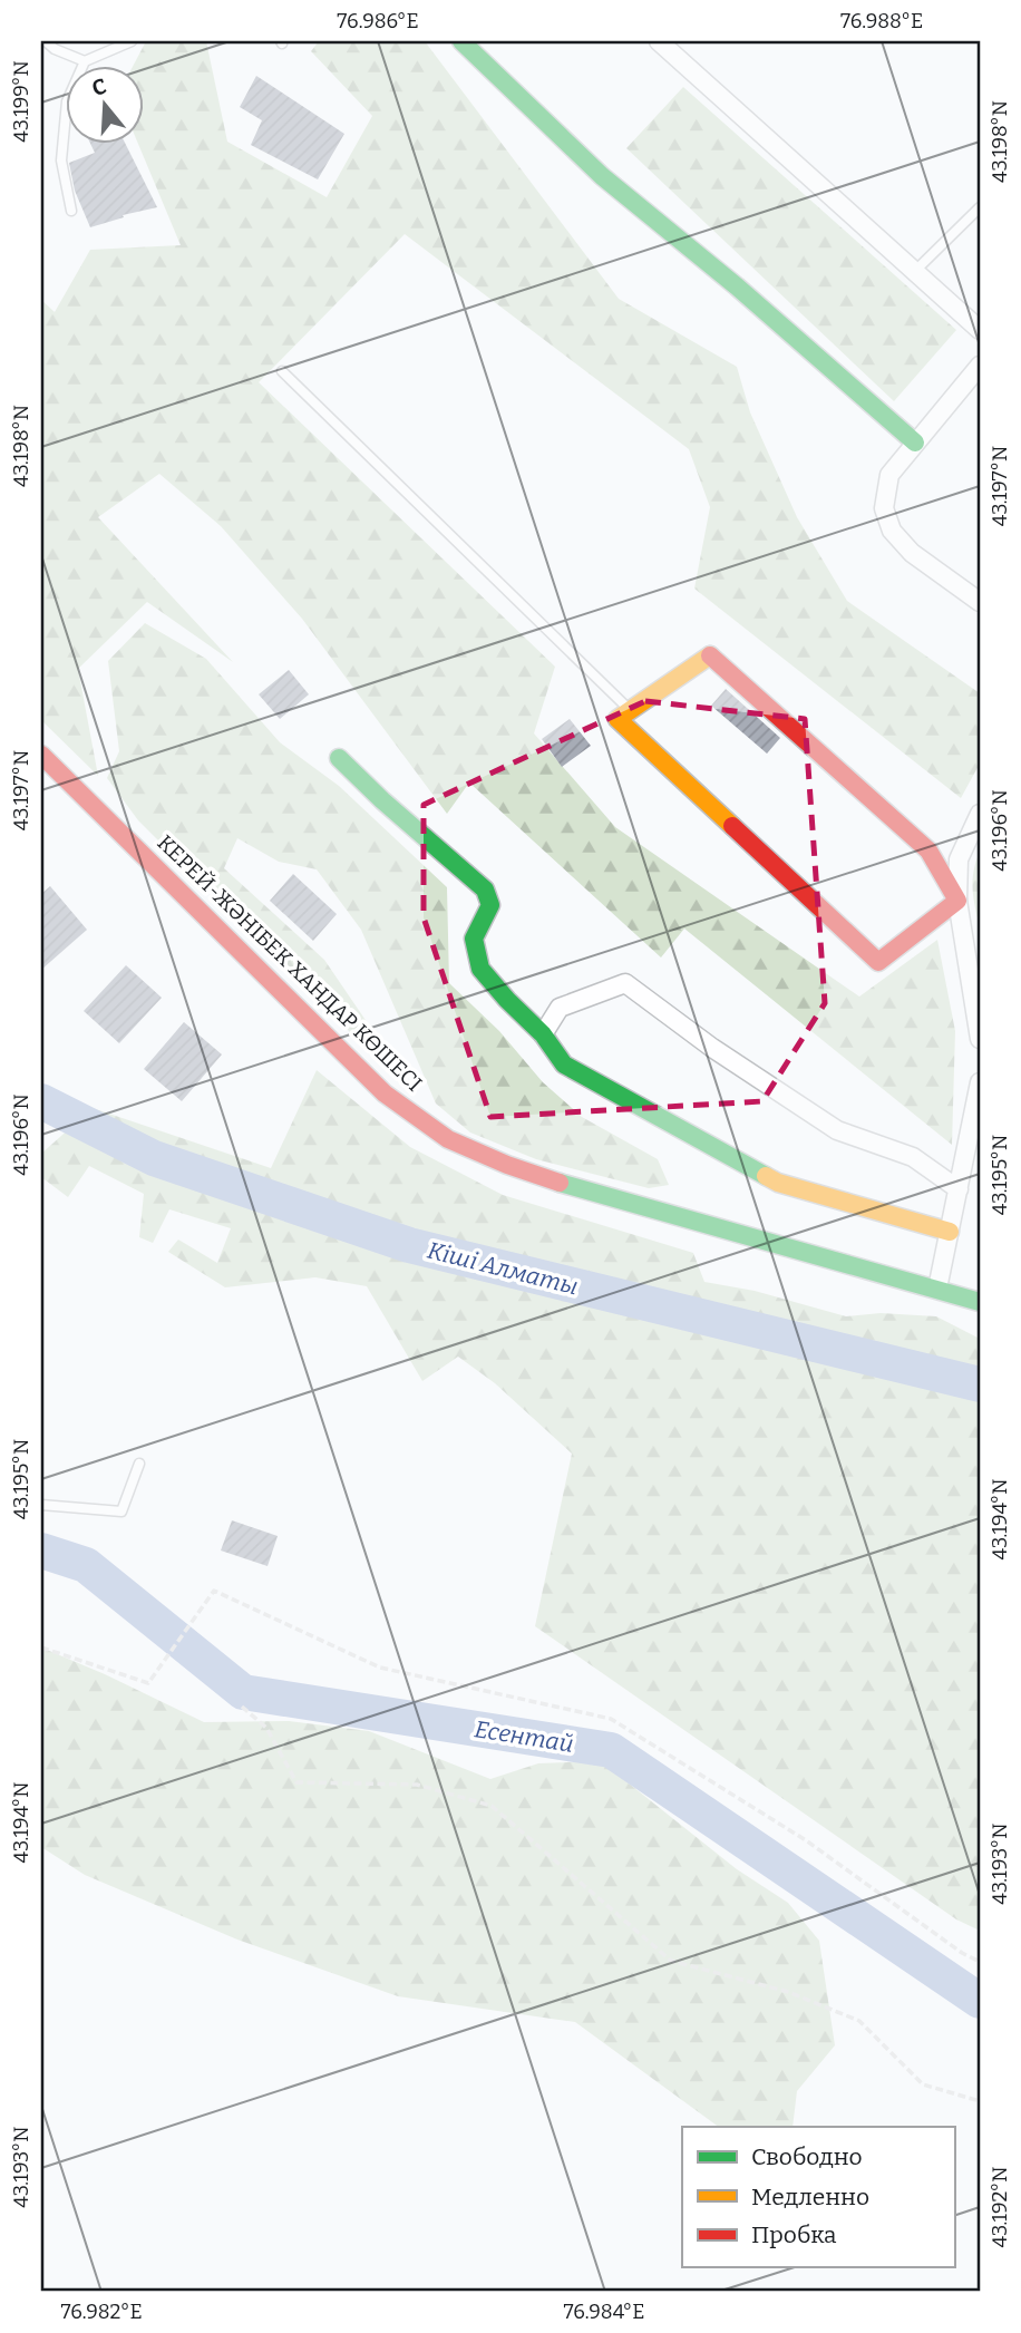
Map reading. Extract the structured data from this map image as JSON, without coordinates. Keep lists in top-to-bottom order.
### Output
{
  "streets": {
    "street": ["КЕРЕЙ-ЖӘНІБЕК ХАНДАР КӨШЕСІ"]
  },
  "water": ["Кіші Алматы", "Есентай"],
  "legend": ["Свободно", "Медленно", "Пробка"],
  "north": "top",
  "coordinates": [
    "76.986°E",
    "76.988°E",
    "43.199°N",
    "43.198°N",
    "43.197°N",
    "43.196°N",
    "43.195°N",
    "43.194°N",
    "43.193°N",
    "43.192°N",
    "76.982°E",
    "76.984°E"
  ]
}
